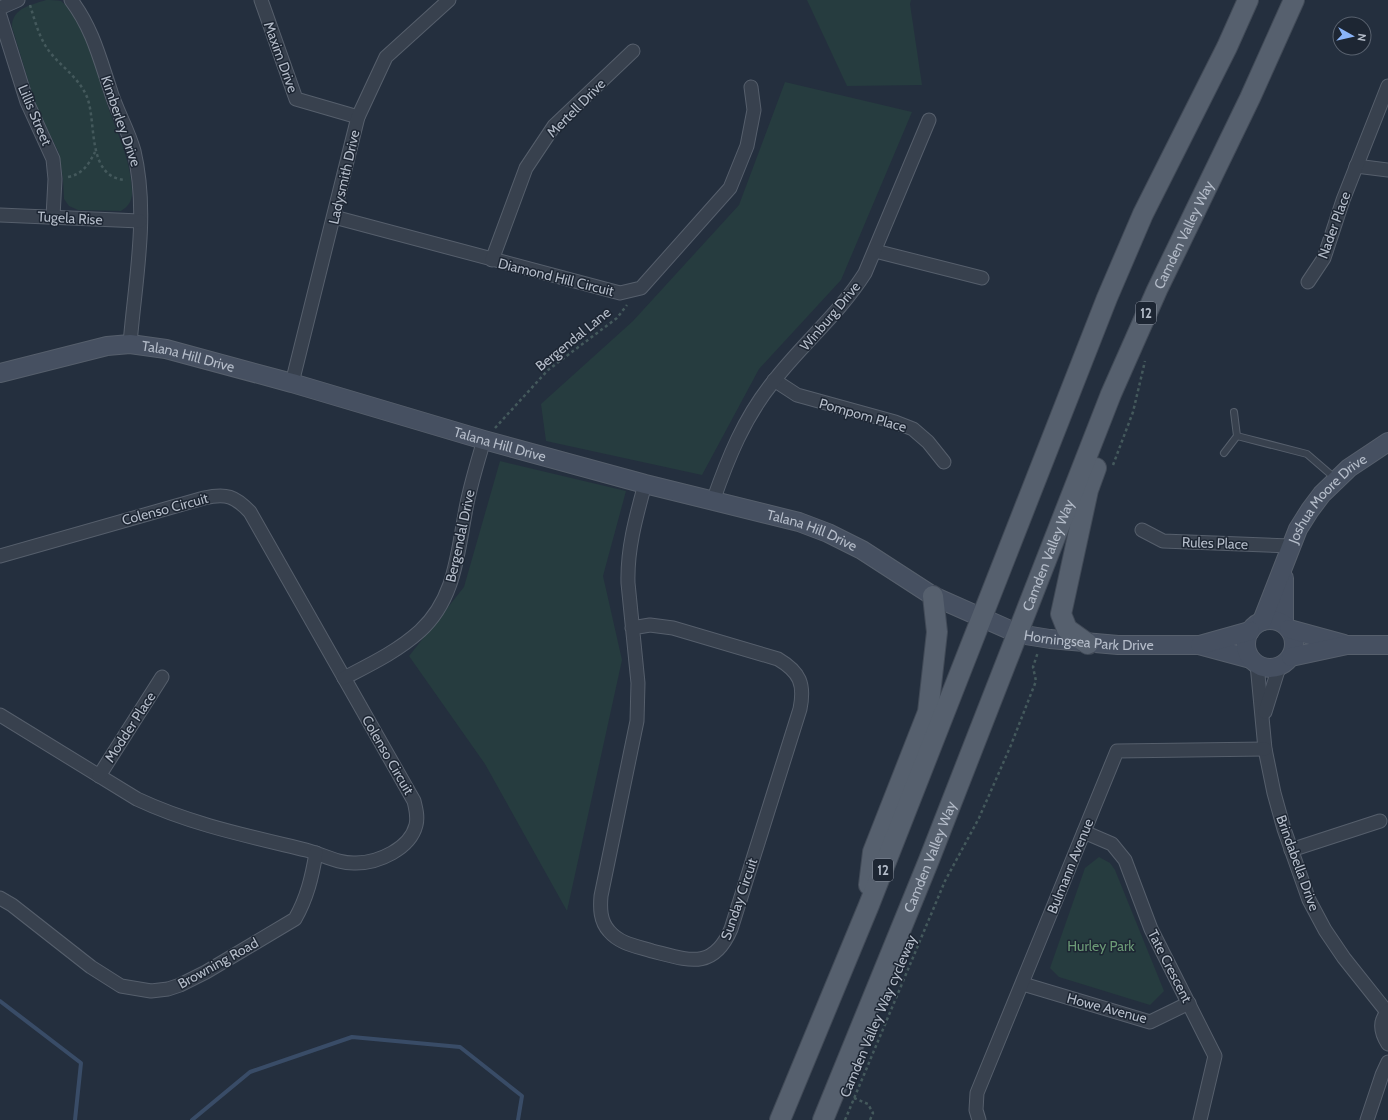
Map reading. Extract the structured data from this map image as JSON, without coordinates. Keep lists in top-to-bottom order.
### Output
{
  "streets": {
    "main road": ["Camden Valley Way", "12"],
    "street": [
      "Maxim Drive",
      "Mertell Drive",
      "Lillis Street",
      "Kimberley Drive",
      "Ladysmith Drive",
      "Tugela Rise",
      "Nader Place",
      "Diamond Hill Circuit",
      "Winburg Drive",
      "Talana Hill Drive",
      "Pompom Place",
      "Joshua Moore Drive",
      "Colenso Circuit",
      "Bergendal Drive",
      "Rules Place",
      "Horningsea Park Drive",
      "Modder Place",
      "Brindabella Drive",
      "Bulmann Avenue",
      "Sunday Circuit",
      "Browning Road",
      "Tate Crescent",
      "Howe Avenue"
    ],
    "path": ["Bergendal Lane", "Camden Valley Way cycleway"]
  },
  "crossings": [
    ["Maxim Drive", "Ladysmith Drive"],
    ["Mertell Drive", "Diamond Hill Circuit"],
    ["Lillis Street", "Tugela Rise"],
    ["Kimberley Drive", "Tugela Rise"],
    ["Kimberley Drive", "Talana Hill Drive"],
    ["Ladysmith Drive", "Diamond Hill Circuit"],
    ["Ladysmith Drive", "Talana Hill Drive"],
    ["Camden Valley Way", "Horningsea Park Drive"],
    ["Diamond Hill Circuit", "Bergendal Lane"],
    ["12", "Talana Hill Drive"],
    ["12", "Horningsea Park Drive"],
    ["Winburg Drive", "Talana Hill Drive"],
    ["Winburg Drive", "Pompom Place"],
    ["Bergendal Lane", "Talana Hill Drive"],
    ["Bergendal Lane", "Bergendal Drive"],
    ["Talana Hill Drive", "Bergendal Drive"],
    ["Talana Hill Drive", "Horningsea Park Drive"],
    ["Talana Hill Drive", "Sunday Circuit"],
    ["Joshua Moore Drive", "Rules Place"],
    ["Joshua Moore Drive", "Horningsea Park Drive"],
    ["Joshua Moore Drive", "Brindabella Drive"],
    ["Colenso Circuit", "Bergendal Drive"],
    ["Colenso Circuit", "Modder Place"],
    ["Colenso Circuit", "Browning Road"],
    ["Horningsea Park Drive", "Brindabella Drive"],
    ["Brindabella Drive", "Bulmann Avenue"],
    ["Bulmann Avenue", "Tate Crescent"],
    ["Bulmann Avenue", "Howe Avenue"],
    ["Tate Crescent", "Howe Avenue"]
  ],
  "parks": ["Hurley Park"],
  "north": "right"
}
